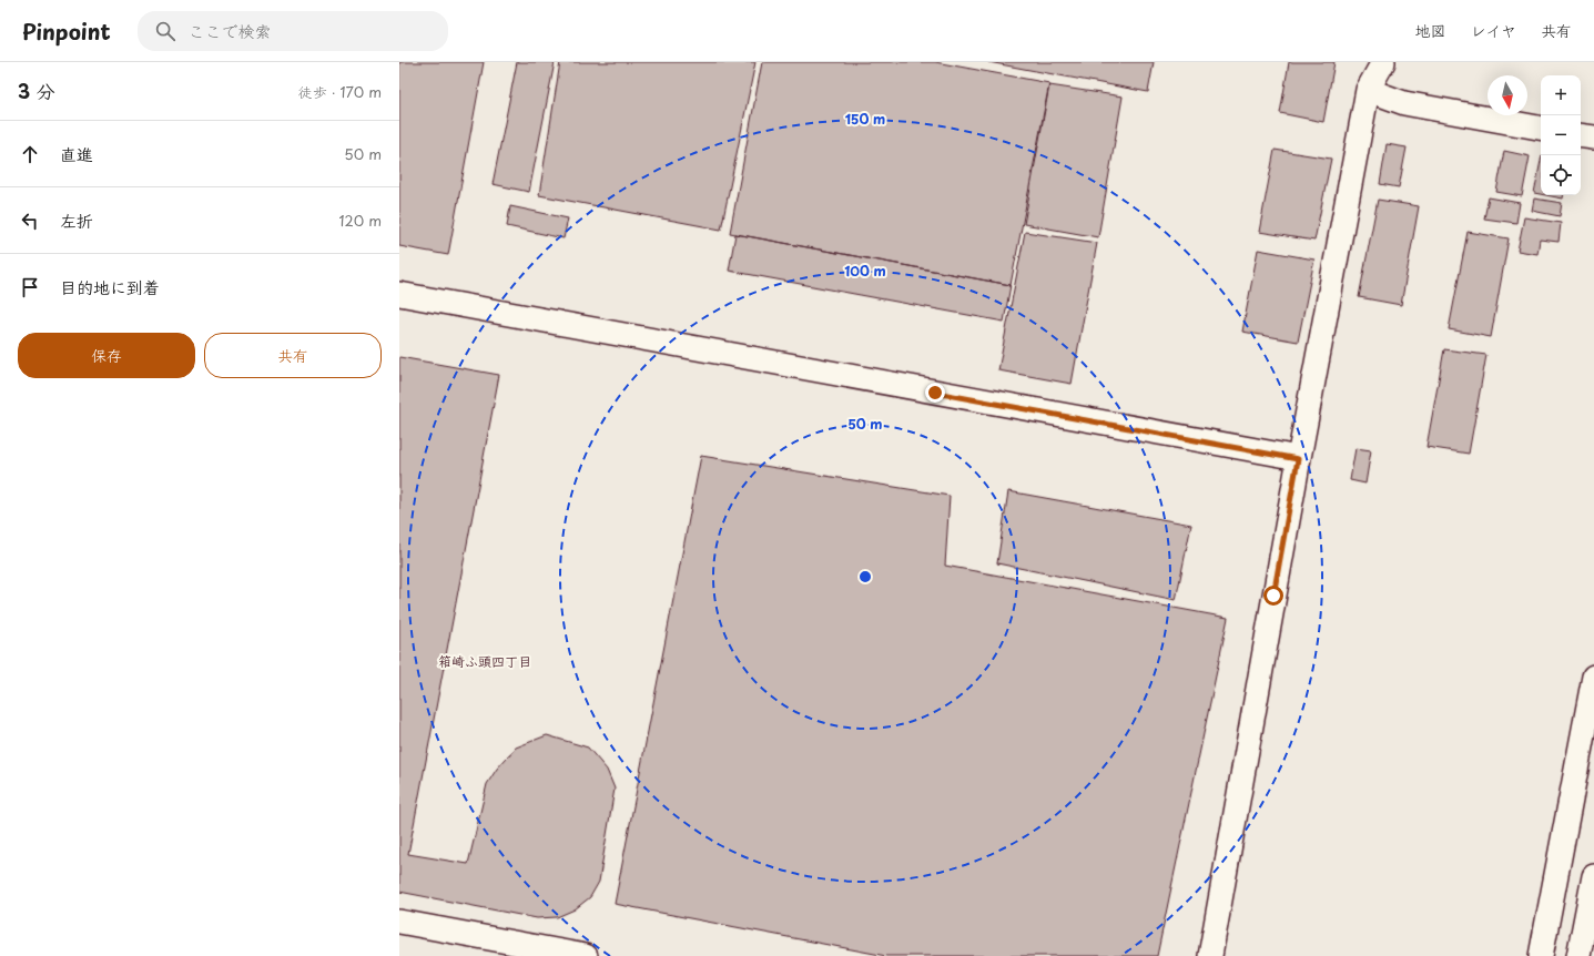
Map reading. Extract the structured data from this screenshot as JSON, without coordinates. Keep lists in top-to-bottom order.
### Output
{
  "districts": ["箱崎ふ頭四丁目"],
  "north": "bottom",
  "page": {
    "header": "Pinpoint",
    "search": "ここで検索",
    "nav": ["地図", "レイヤ", "共有"],
    "heading": ["3 分", "徒歩 · 170 m"],
    "map_buttons": ["+", "−"],
    "list": [
      ["直進", "50 m"],
      ["左折", "120 m"],
      "目的地に到着"
    ],
    "buttons": ["保存", "共有"]
  },
  "rings": ["150 m", "100 m", "50 m"]
}
